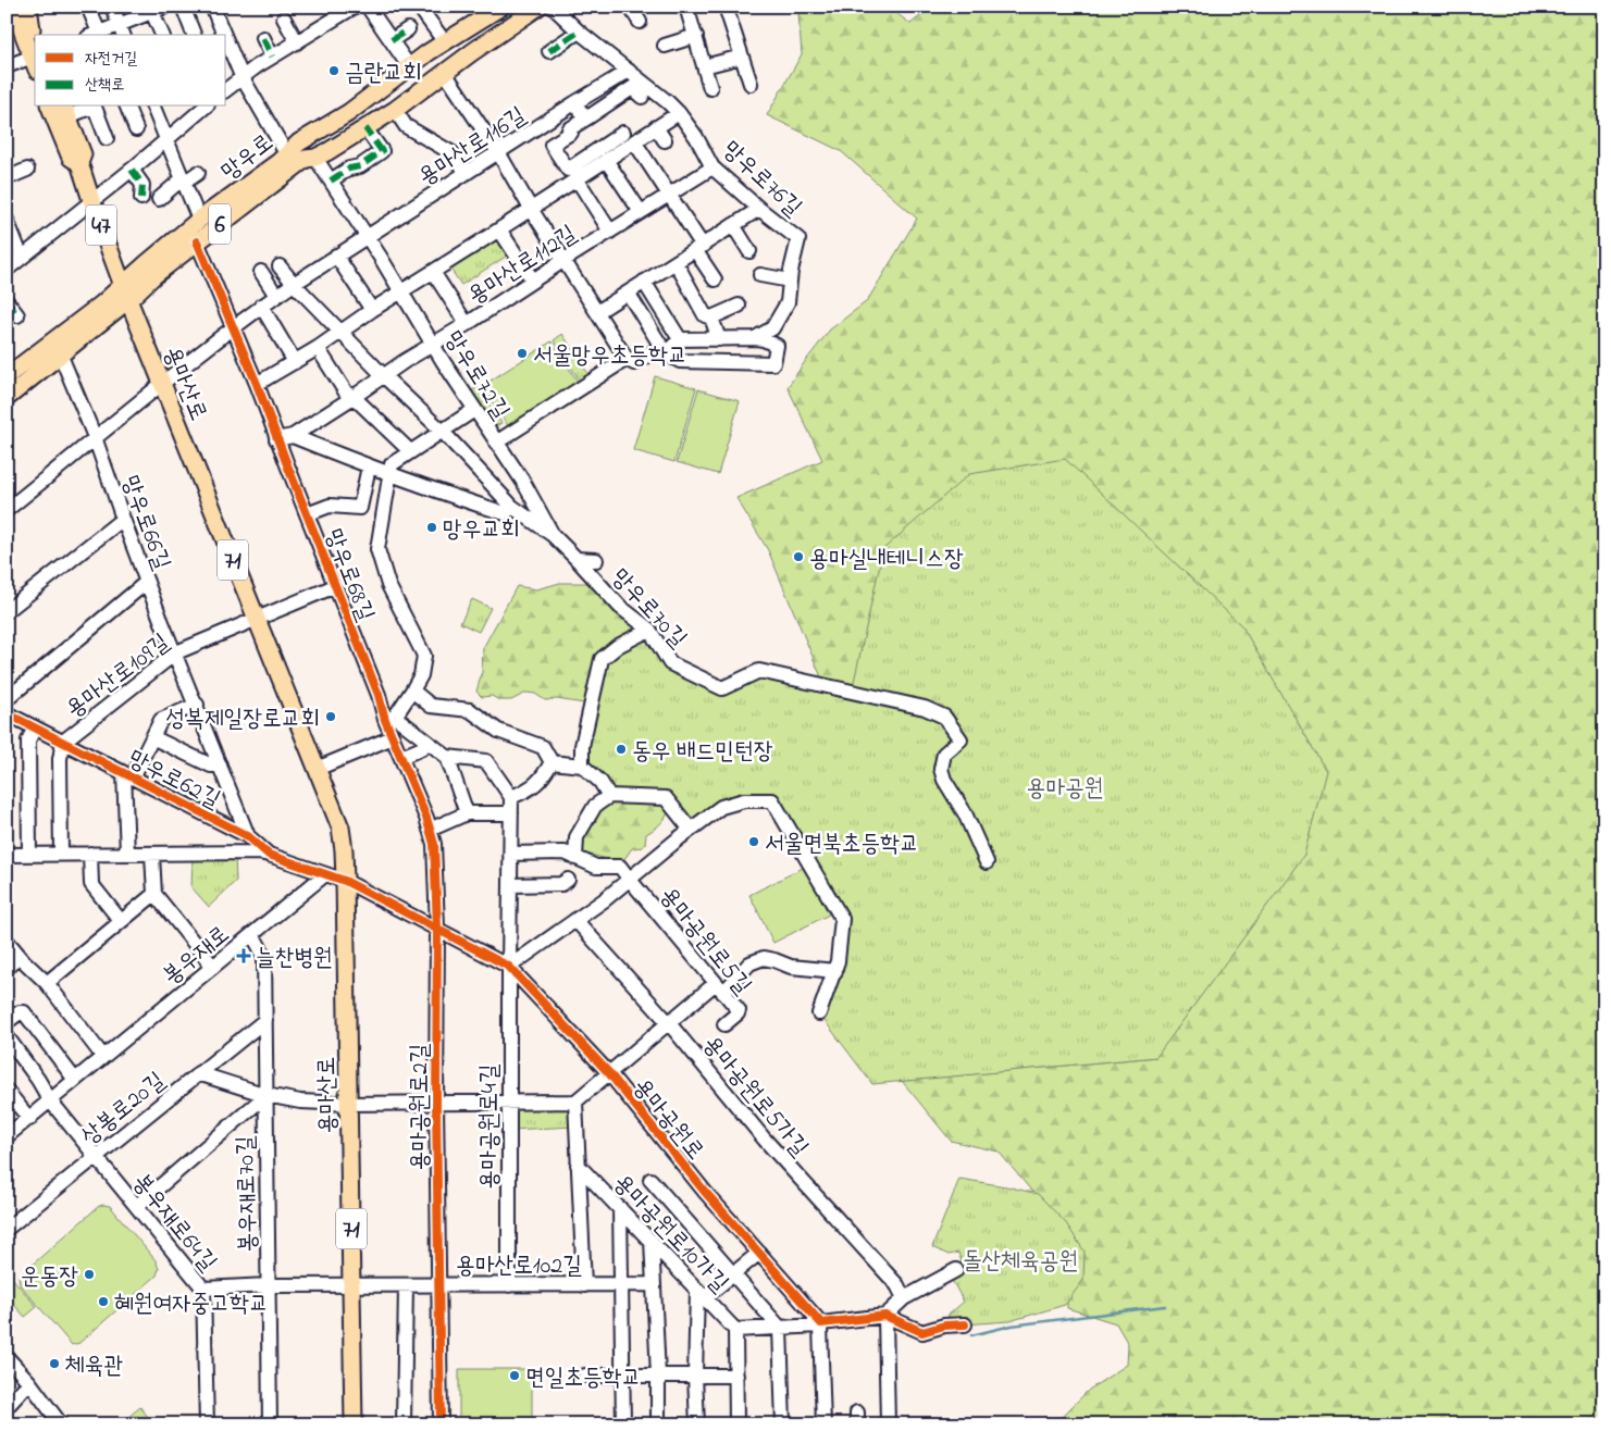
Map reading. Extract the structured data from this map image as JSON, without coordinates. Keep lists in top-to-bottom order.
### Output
{
  "streets": {
    "main road": [
      "망우로",
      "6",
      "47",
      "용마산로",
      "71"
    ],
    "street": [
      "용마산로116길",
      "망우로76길",
      "용마산로112길",
      "망우로72길",
      "망우로66길",
      "망우로68길",
      "망우로70길",
      "용마산로109길",
      "망우로62길",
      "용마공원로5길",
      "봉우재로",
      "용마공원로5가길",
      "상봉로20길",
      "용마공원로2길",
      "용마공원로",
      "용마공원로4길",
      "봉우재로70길",
      "봉우재로64길",
      "용마공원로10가길",
      "용마산로102길"
    ]
  },
  "crossings": [
    ["용마산로116길", "망우로76길"],
    ["용마산로116길", "망우로72길"],
    ["용마산로116길", "용마산로"],
    ["용마산로116길", "망우로66길"],
    ["용마산로116길", "망우로68길"],
    ["용마산로116길", "망우로70길"],
    ["망우로", "망우로72길"],
    ["망우로", "용마산로"],
    ["망우로", "망우로66길"],
    ["망우로", "망우로68길"],
    ["망우로76길", "용마산로112길"],
    ["용마산로112길", "망우로72길"],
    ["용마산로112길", "망우로68길"],
    ["용마산로112길", "망우로70길"],
    ["망우로72길", "망우로70길"],
    ["용마산로", "용마산로109길"],
    ["용마산로", "용마공원로"],
    ["용마산로", "용마산로102길"],
    ["망우로66길", "용마산로109길"],
    ["망우로66길", "망우로62길"],
    ["망우로68길", "용마공원로2길"],
    ["망우로68길", "용마공원로"],
    ["용마산로109길", "망우로62길"],
    ["망우로62길", "봉우재로"],
    ["용마공원로5길", "용마공원로5가길"],
    ["용마공원로5길", "용마공원로"],
    ["용마공원로5길", "용마공원로4길"],
    ["봉우재로", "봉우재로70길"],
    ["봉우재로", "봉우재로64길"],
    ["상봉로20길", "봉우재로70길"],
    ["상봉로20길", "봉우재로64길"],
    ["용마공원로2길", "용마공원로"],
    ["용마공원로2길", "용마산로102길"],
    ["용마공원로", "용마공원로4길"],
    ["용마공원로4길", "용마산로102길"],
    ["봉우재로70길", "용마산로102길"],
    ["봉우재로64길", "용마산로102길"]
  ],
  "parks": ["용마공원", "돌산체육공원"],
  "places": {
    "other": [
      "금란교회",
      "서울망우초등학교",
      "망우교회",
      "용마실내테니스장",
      "성복제일장로교회",
      "동우 배드민턴장",
      "서울면북초등학교",
      "운동장",
      "혜원여자중고학교",
      "체육관",
      "면일초등학교"
    ],
    "health": ["늘찬병원"]
  },
  "legend": ["자전거길", "산책로"]
}
